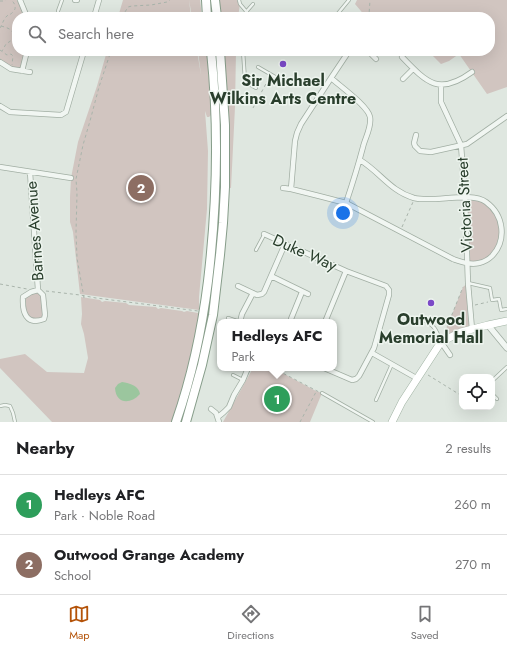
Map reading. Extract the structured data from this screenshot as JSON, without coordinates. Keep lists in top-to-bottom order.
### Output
{
  "streets": {
    "street": ["Victoria Street", "Barnes Avenue", "Duke Way"]
  },
  "places": ["Sir Michael Wilkins Arts Centre", "Outwood Memorial Hall"],
  "page": {
    "search": "Search here",
    "pins": ["2", "1"],
    "popup": ["Hedleys AFC", "Park"],
    "heading": ["Nearby", "2 results"],
    "list": [
      {
        "mark": "1",
        "name": "Hedleys AFC",
        "note": "Park · Noble Road",
        "value": "260 m"
      },
      {
        "mark": "2",
        "name": "Outwood Grange Academy",
        "note": "School",
        "value": "270 m"
      }
    ],
    "nav": ["Map", "Directions", "Saved"]
  }
}
